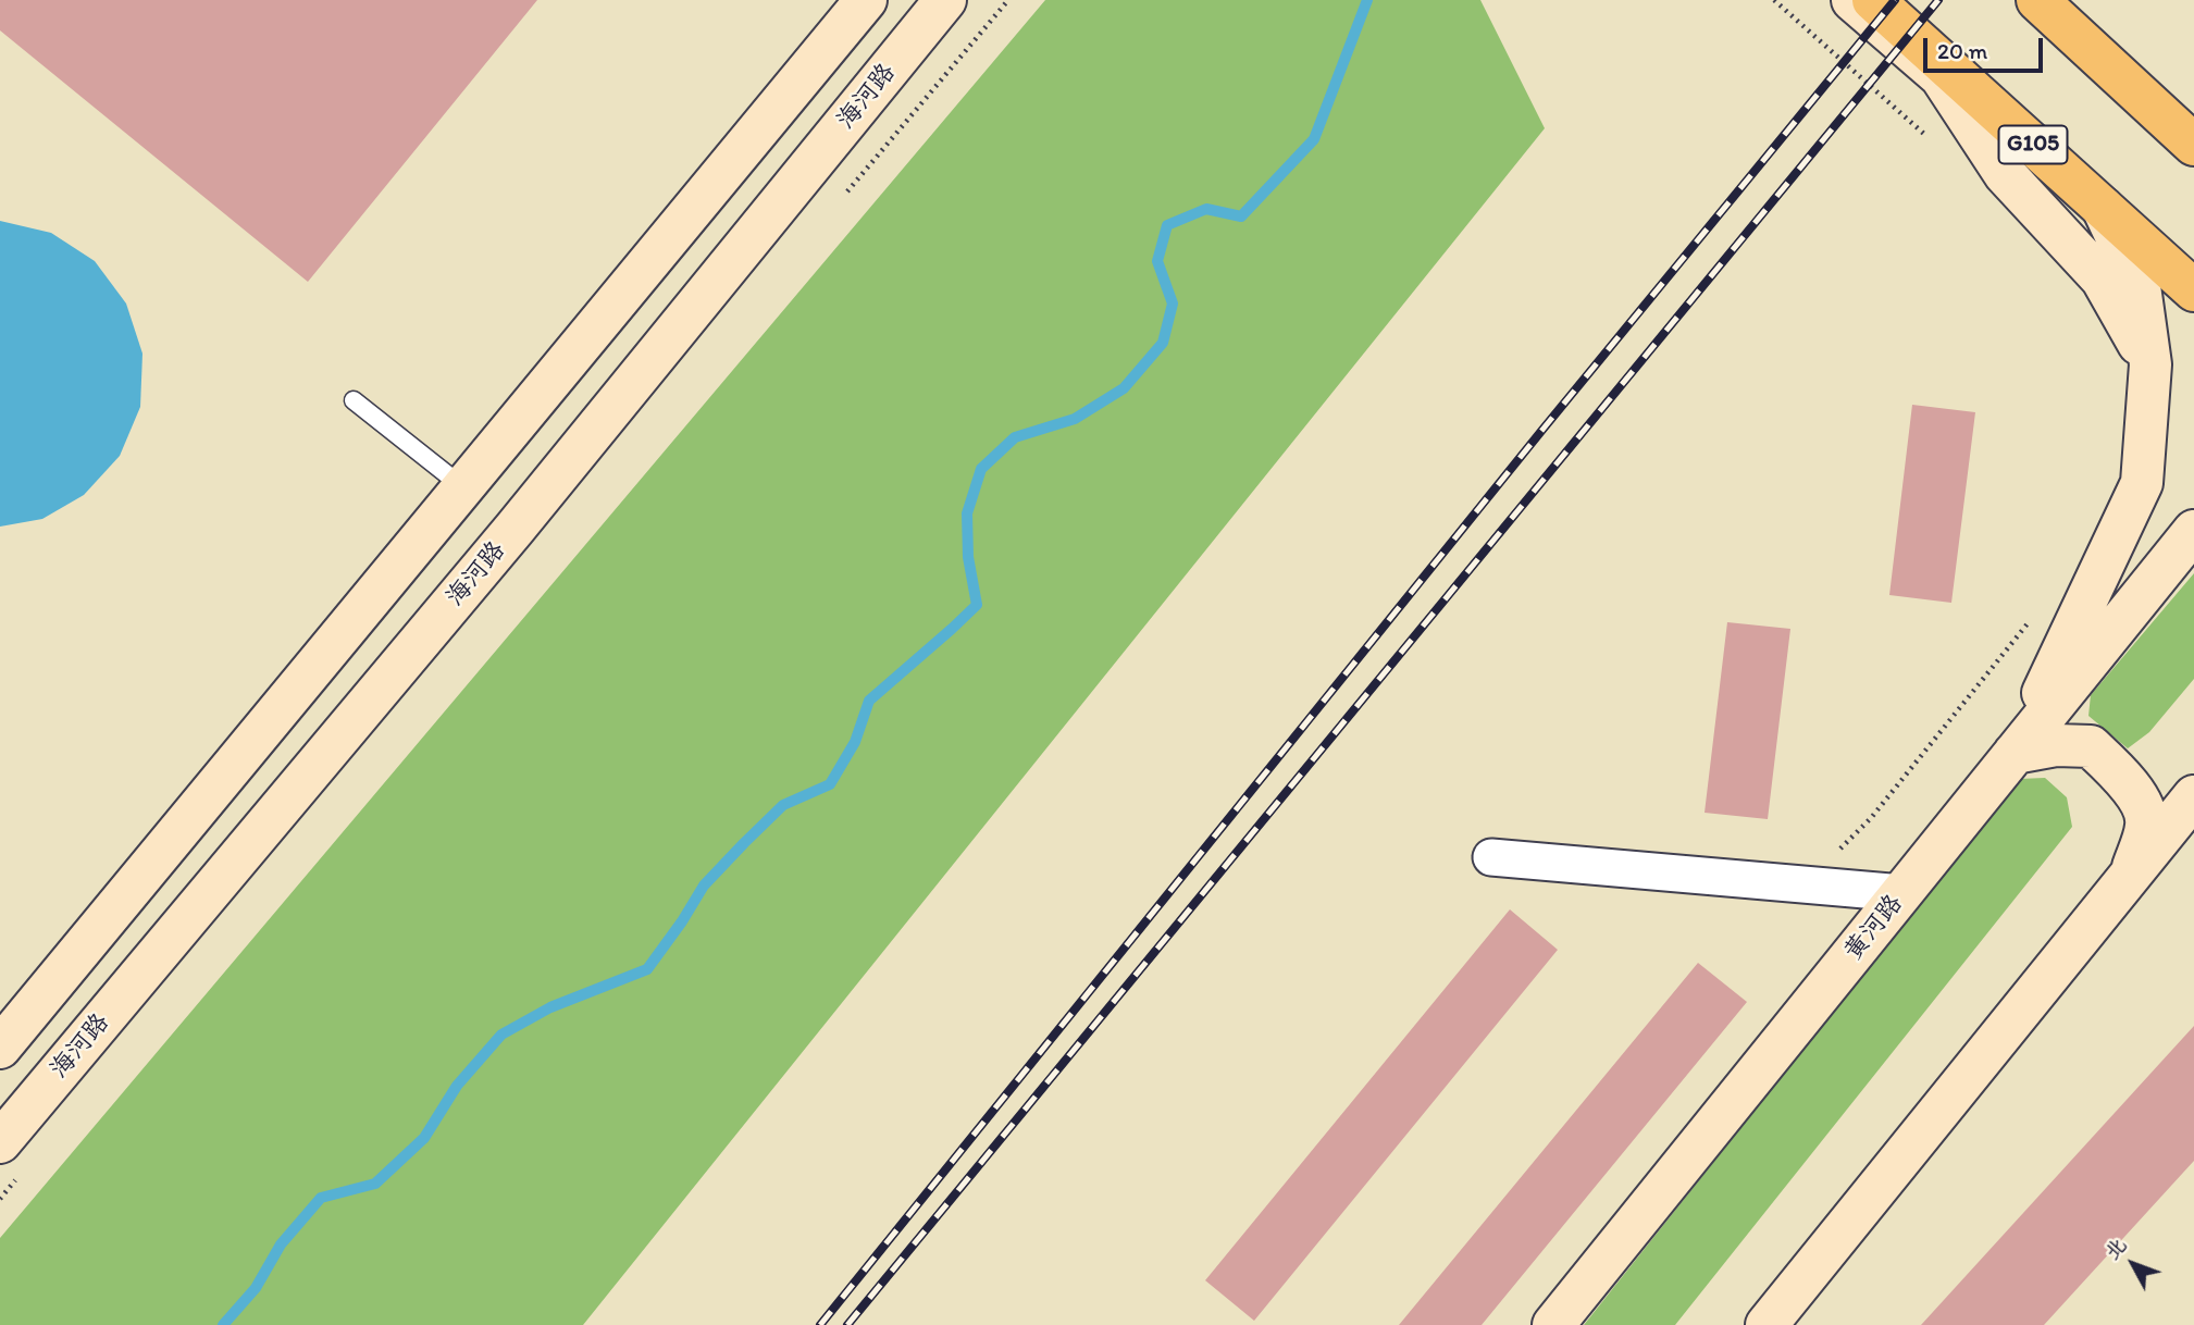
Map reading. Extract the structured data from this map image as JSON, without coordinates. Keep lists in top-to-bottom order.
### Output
{
  "streets": {
    "highway": ["G105"],
    "street": ["海河路", "黄河路"]
  },
  "scale_bar": "20 m",
  "north": "top left"
}
